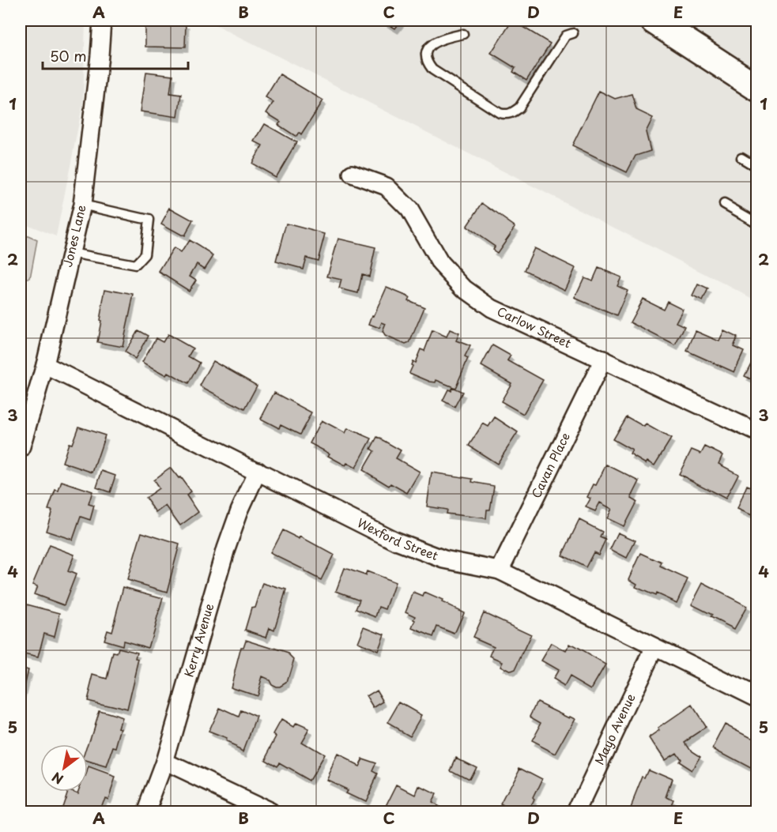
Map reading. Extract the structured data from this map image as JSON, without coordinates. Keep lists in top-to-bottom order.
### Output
{
  "streets": {
    "street": [
      "Jones Lane",
      "Carlow Street",
      "Cavan Place",
      "Wexford Street",
      "Kerry Avenue",
      "Mayo Avenue"
    ]
  },
  "crossings": [
    ["Jones Lane", "Wexford Street"],
    ["Carlow Street", "Cavan Place"],
    ["Cavan Place", "Wexford Street"],
    ["Wexford Street", "Kerry Avenue"],
    ["Wexford Street", "Mayo Avenue"]
  ],
  "scale_bar": "50 m",
  "north": "bottom left",
  "grid": {
    "columns": [
      "A",
      "B",
      "C",
      "D",
      "E"
    ],
    "rows": [
      "1",
      "2",
      "3",
      "4",
      "5"
    ]
  }
}
